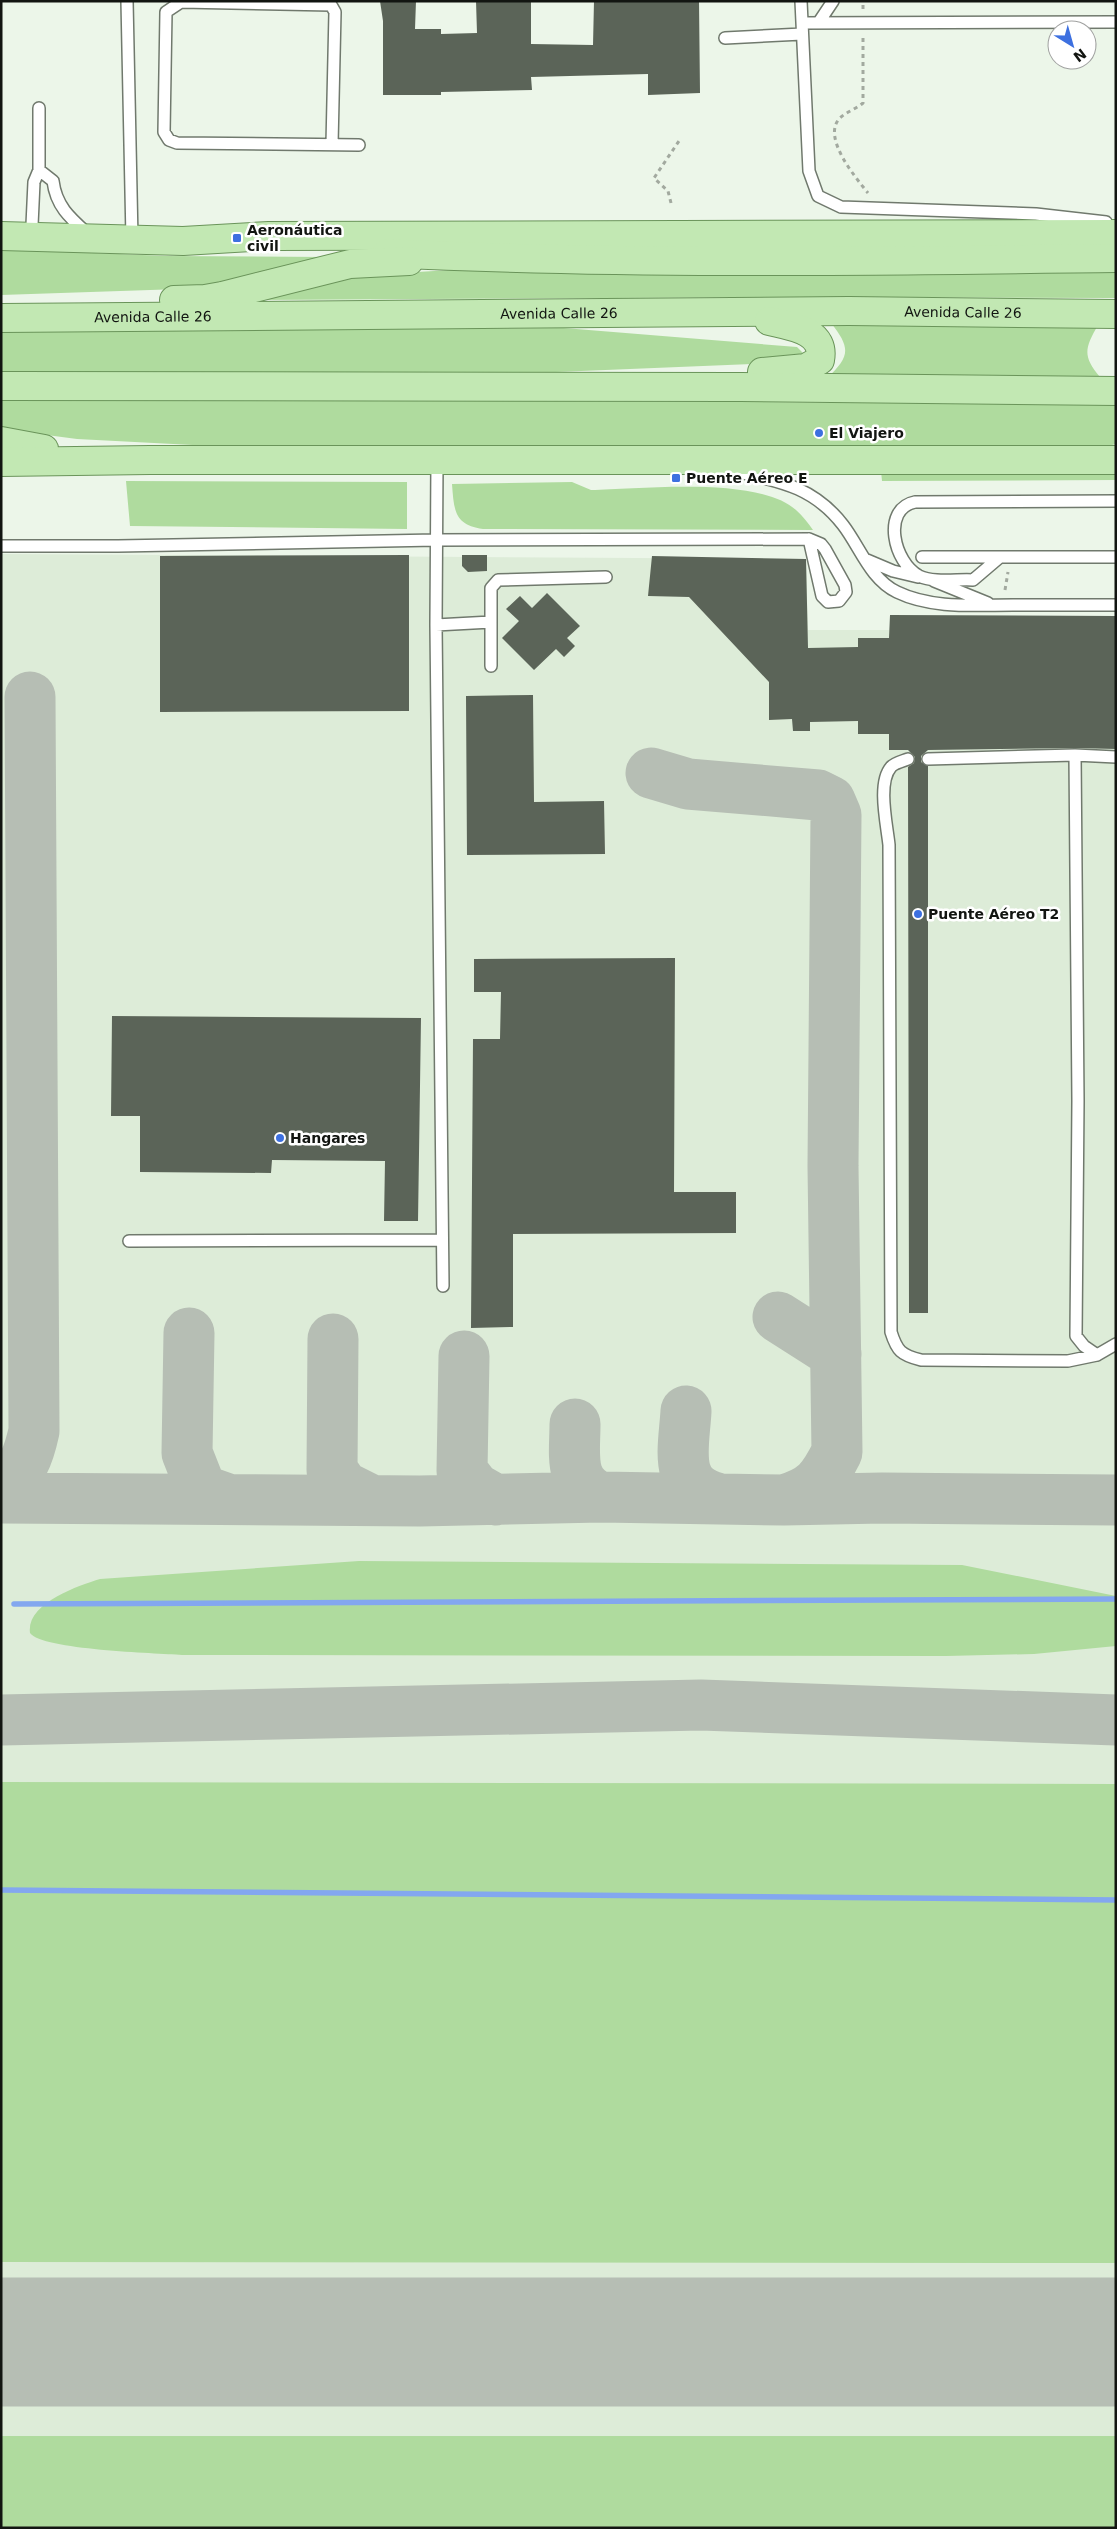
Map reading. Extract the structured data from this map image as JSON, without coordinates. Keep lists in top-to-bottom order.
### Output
{
  "streets": {
    "main road": ["Avenida Calle 26"]
  },
  "places": {
    "transit": ["Aeronáutica civil", "Puente Aéreo E"],
    "other": ["El Viajero", "Puente Aéreo T2", "Hangares"]
  },
  "north": "bottom right"
}
